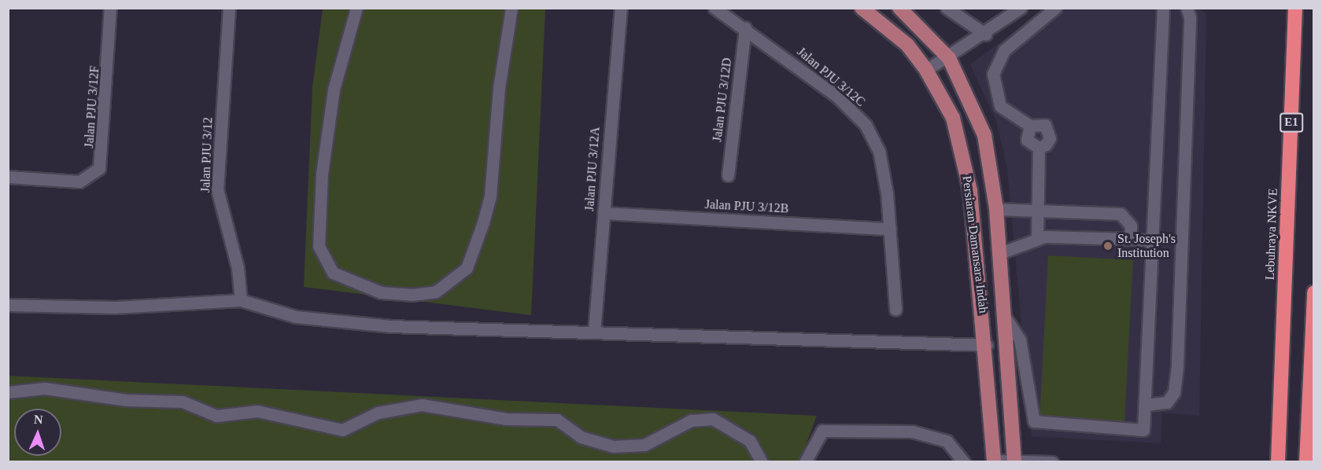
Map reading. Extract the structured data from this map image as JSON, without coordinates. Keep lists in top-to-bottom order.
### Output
{
  "streets": {
    "highway": ["E1", "Lebuhraya NKVE"],
    "main road": ["Persiaran Damansara Indah"],
    "street": [
      "Jalan PJU 3/12C",
      "Jalan PJU 3/12D",
      "Jalan PJU 3/12F",
      "Jalan PJU 3/12",
      "Jalan PJU 3/12A",
      "Jalan PJU 3/12B"
    ]
  },
  "crossings": [
    ["Jalan PJU 3/12C", "Jalan PJU 3/12D"],
    ["Jalan PJU 3/12C", "Jalan PJU 3/12B"],
    ["Jalan PJU 3/12A", "Jalan PJU 3/12B"]
  ],
  "places": ["St. Joseph's Institution"],
  "north": "top"
}
